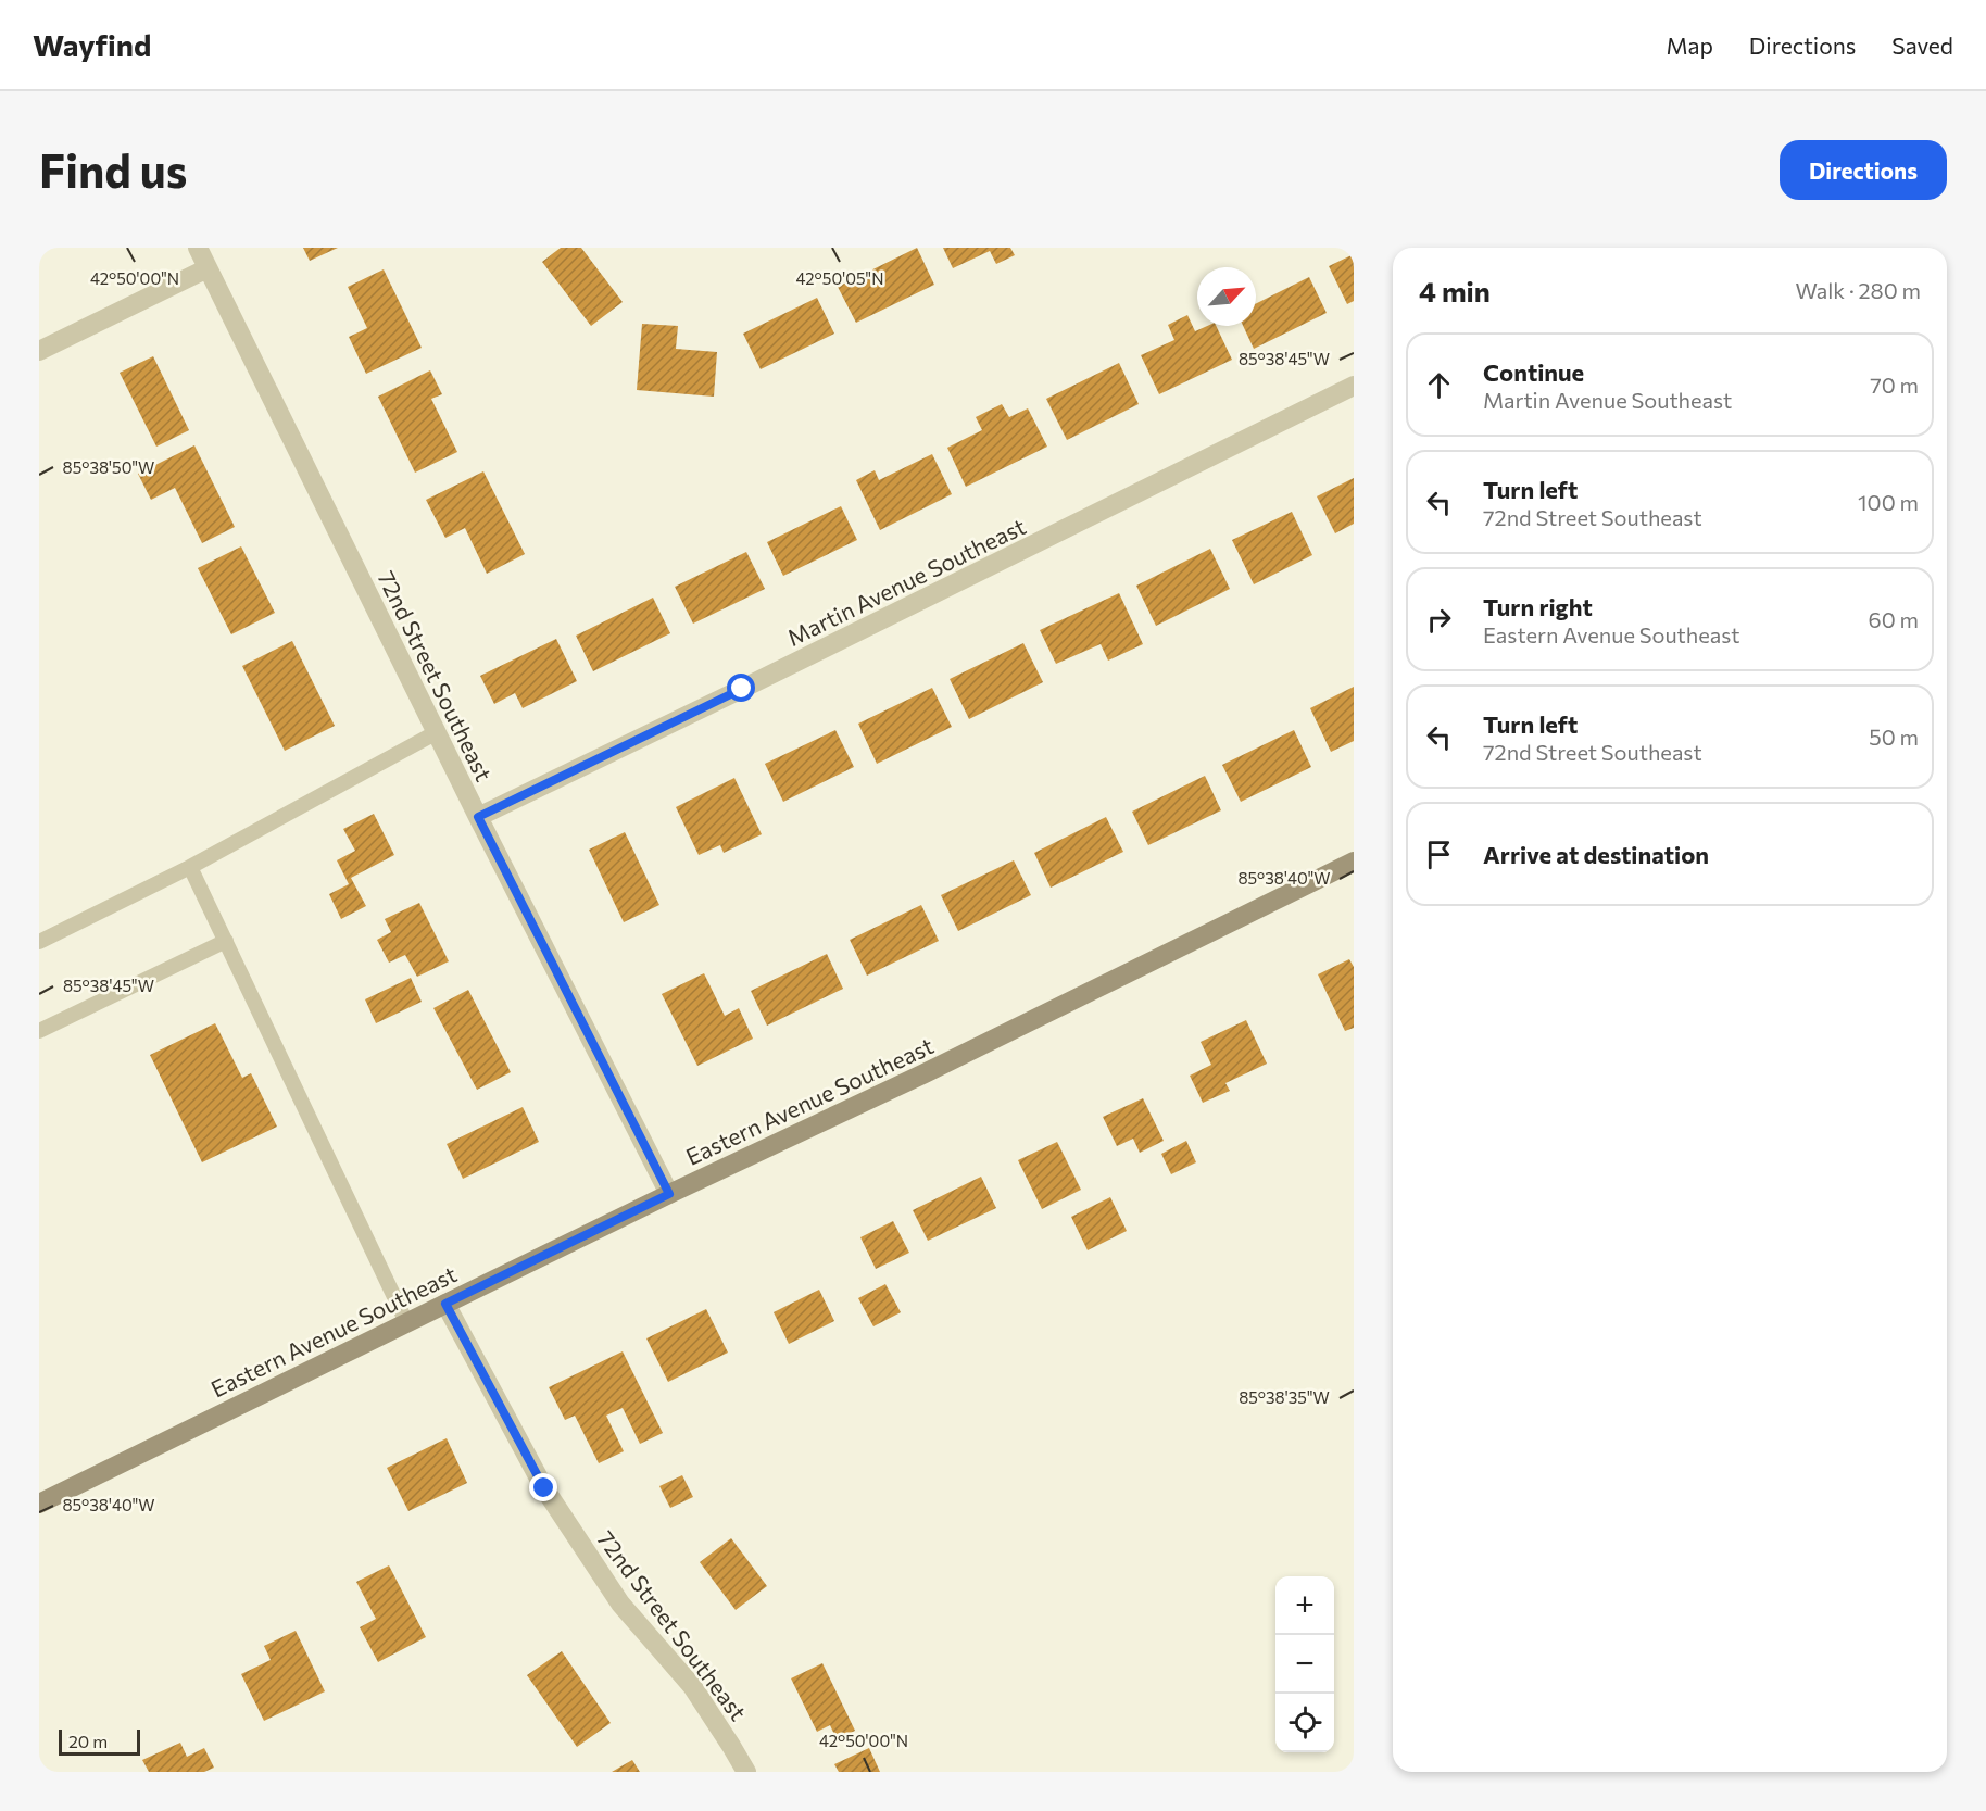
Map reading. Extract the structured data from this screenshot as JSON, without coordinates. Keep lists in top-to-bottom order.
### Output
{
  "streets": {
    "street": ["Martin Avenue Southeast", "72nd Street Southeast", "Eastern Avenue Southeast"]
  },
  "crossings": [
    ["Martin Avenue Southeast", "72nd Street Southeast"],
    ["72nd Street Southeast", "Eastern Avenue Southeast"]
  ],
  "scale_bar": "20 m",
  "north": "top right",
  "page": {
    "header": "Wayfind",
    "nav": ["Map", "Directions", "Saved"],
    "buttons": "Directions",
    "title": "Find us",
    "heading": ["4 min", "Walk · 280 m"],
    "list": [
      ["Continue", "Martin Avenue Southeast", "70 m"],
      ["Turn left", "72nd Street Southeast", "100 m"],
      ["Turn right", "Eastern Avenue Southeast", "60 m"],
      ["Turn left", "72nd Street Southeast", "50 m"],
      "Arrive at destination"
    ],
    "map_buttons": ["+", "−"],
    "scale": "20 m"
  },
  "coordinates": [
    "42°50'00\"N",
    "42°50'05\"N",
    "85°38'45\"W",
    "85°38'50\"W",
    "85°38'40\"W",
    "85°38'35\"W"
  ]
}
